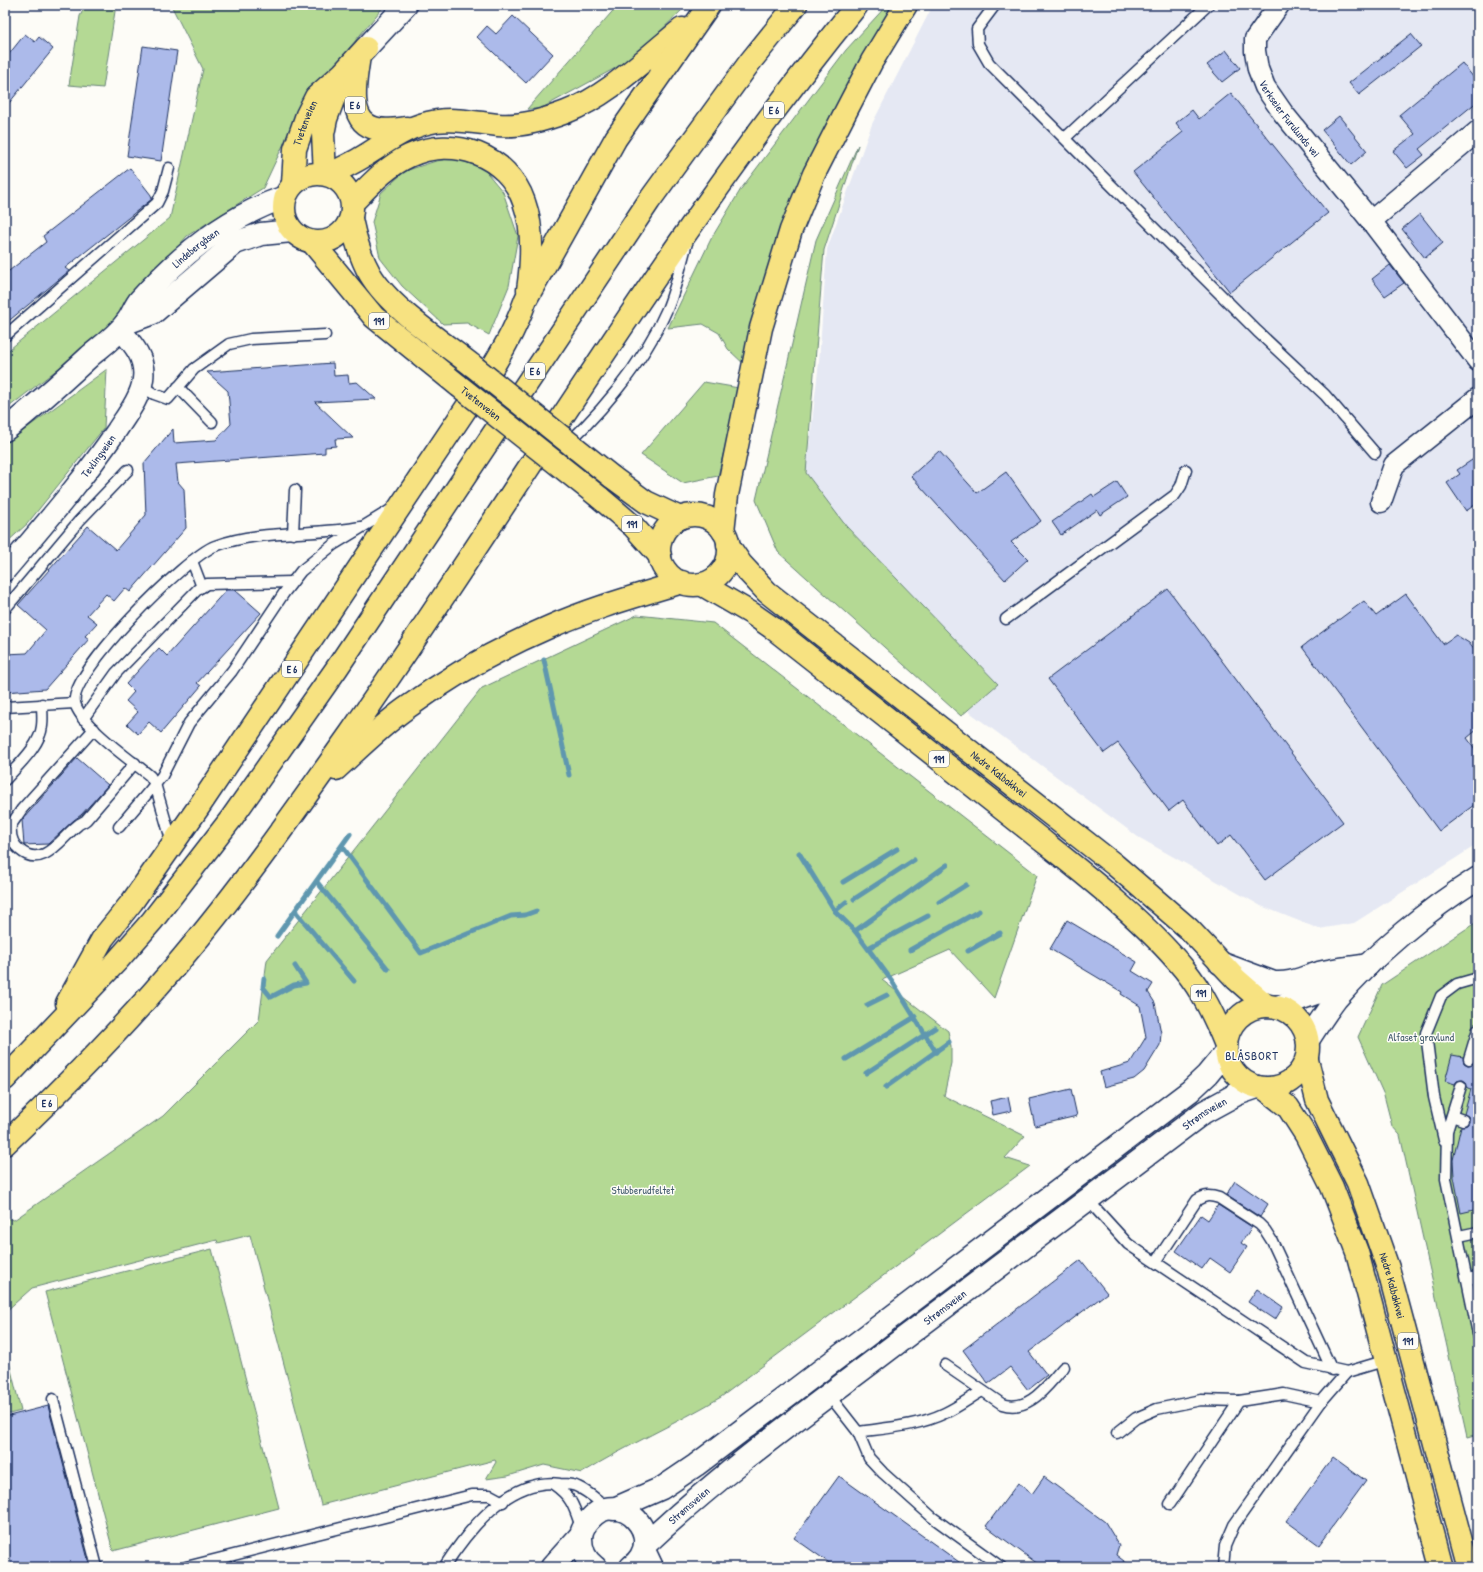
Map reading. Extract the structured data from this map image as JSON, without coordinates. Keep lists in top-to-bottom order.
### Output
{
  "streets": {
    "highway": [
      "E 6",
      "Tvetenveien",
      "191",
      "Nedre Kalbakkvei"
    ],
    "main road": ["Lindebergåsen", "Strømsveien"],
    "street": ["Verkseier Furulunds vei", "Tevlingveien"]
  },
  "crossings": [
    ["E 6", "Tvetenveien"],
    ["E 6", "Lindebergåsen"],
    ["E 6", "191"],
    ["Tvetenveien", "Lindebergåsen"],
    ["Tvetenveien", "191"],
    ["Tvetenveien", "Nedre Kalbakkvei"],
    ["Lindebergåsen", "191"],
    ["Lindebergåsen", "Tevlingveien"],
    ["191", "Nedre Kalbakkvei"],
    ["191", "Strømsveien"],
    ["Nedre Kalbakkvei", "Strømsveien"]
  ],
  "districts": ["BLÅSBORT"],
  "parks": ["Alfaset gravlund", "Stubberudfeltet"]
}
